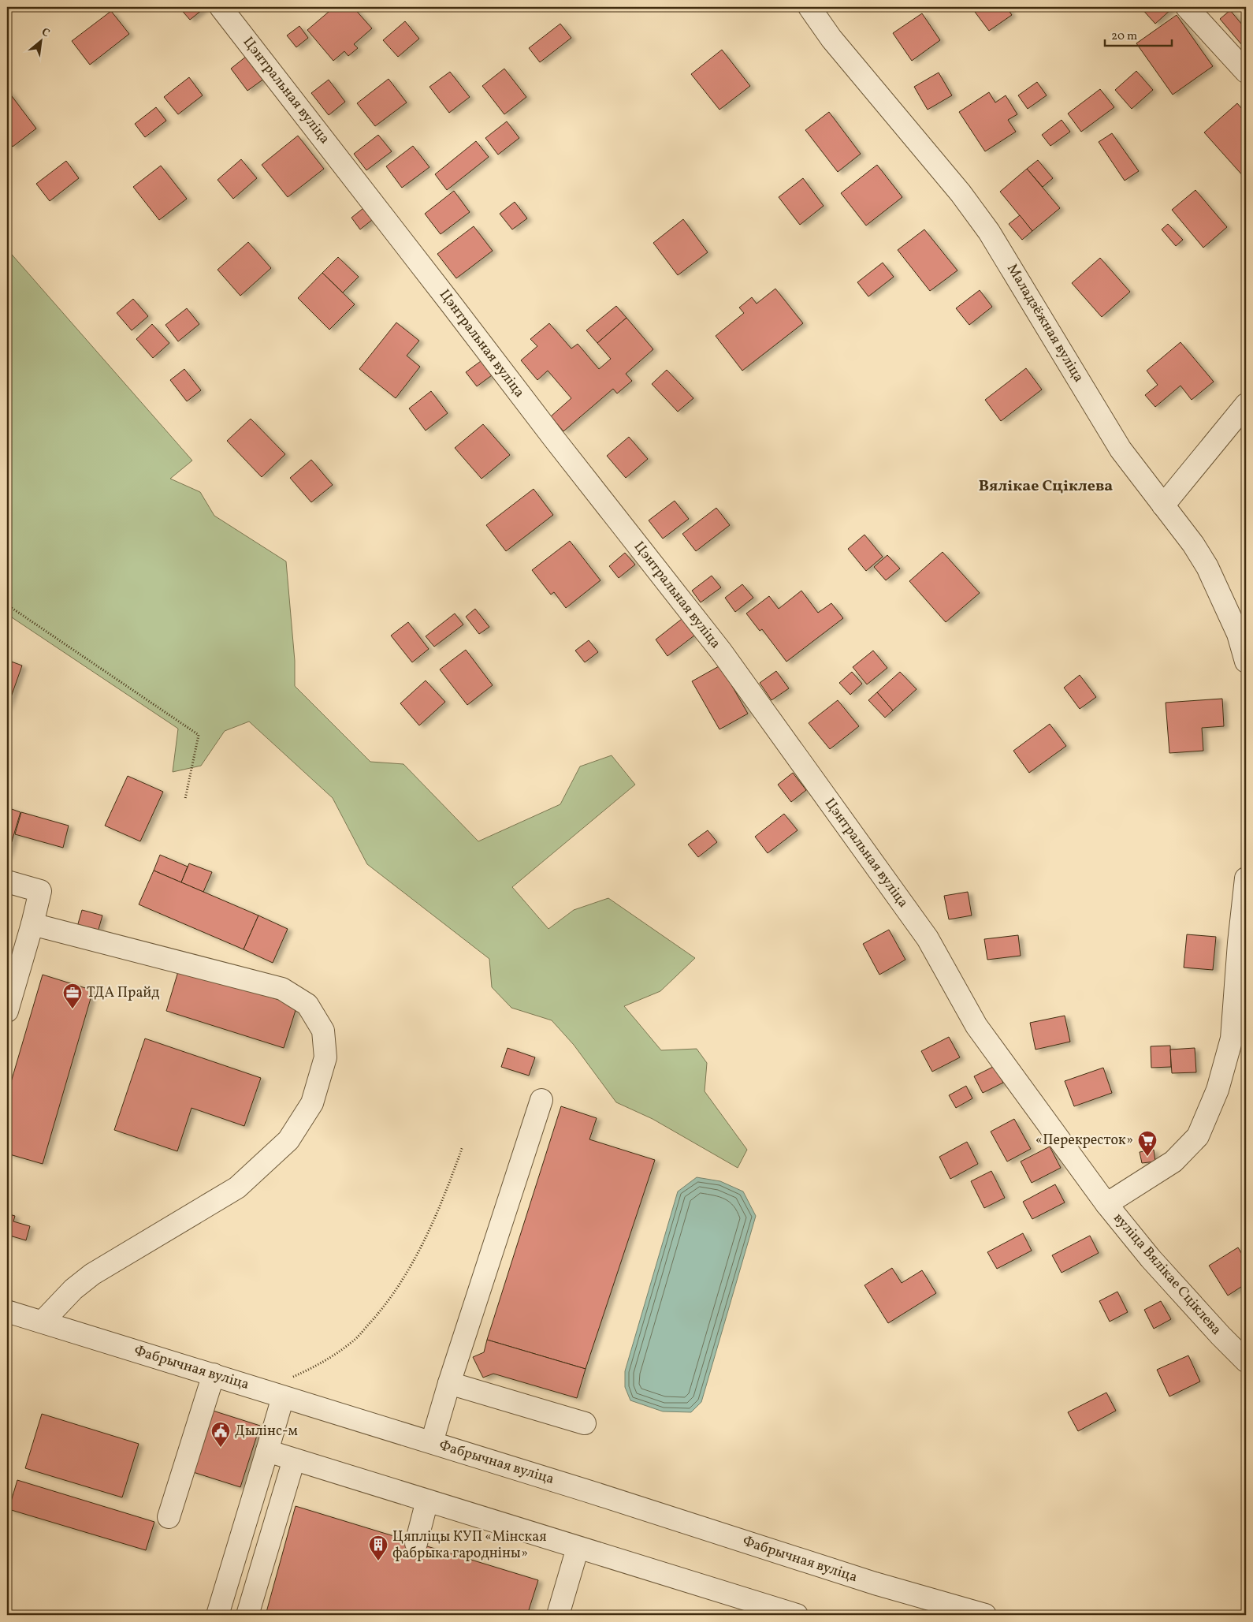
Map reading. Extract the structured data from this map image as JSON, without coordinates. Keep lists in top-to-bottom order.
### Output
{
  "streets": {
    "street": [
      "Цэнтральная вуліца",
      "Маладзёжная вуліца",
      "вуліца Вялікае Сціклева",
      "Фабрычная вуліца"
    ]
  },
  "crossings": [
    ["Цэнтральная вуліца", "вуліца Вялікае Сціклева"]
  ],
  "districts": ["Вялікае Сціклева"],
  "places": {
    "office": ["ТДА Прайд"],
    "supermarket": ["«Перекресток»"],
    "public building": ["Дылінс-м"],
    "building": ["Цяпліцы КУП «Мінская фабрыка гародніны»"]
  },
  "scale_bar": "20 m",
  "north": "top right"
}
